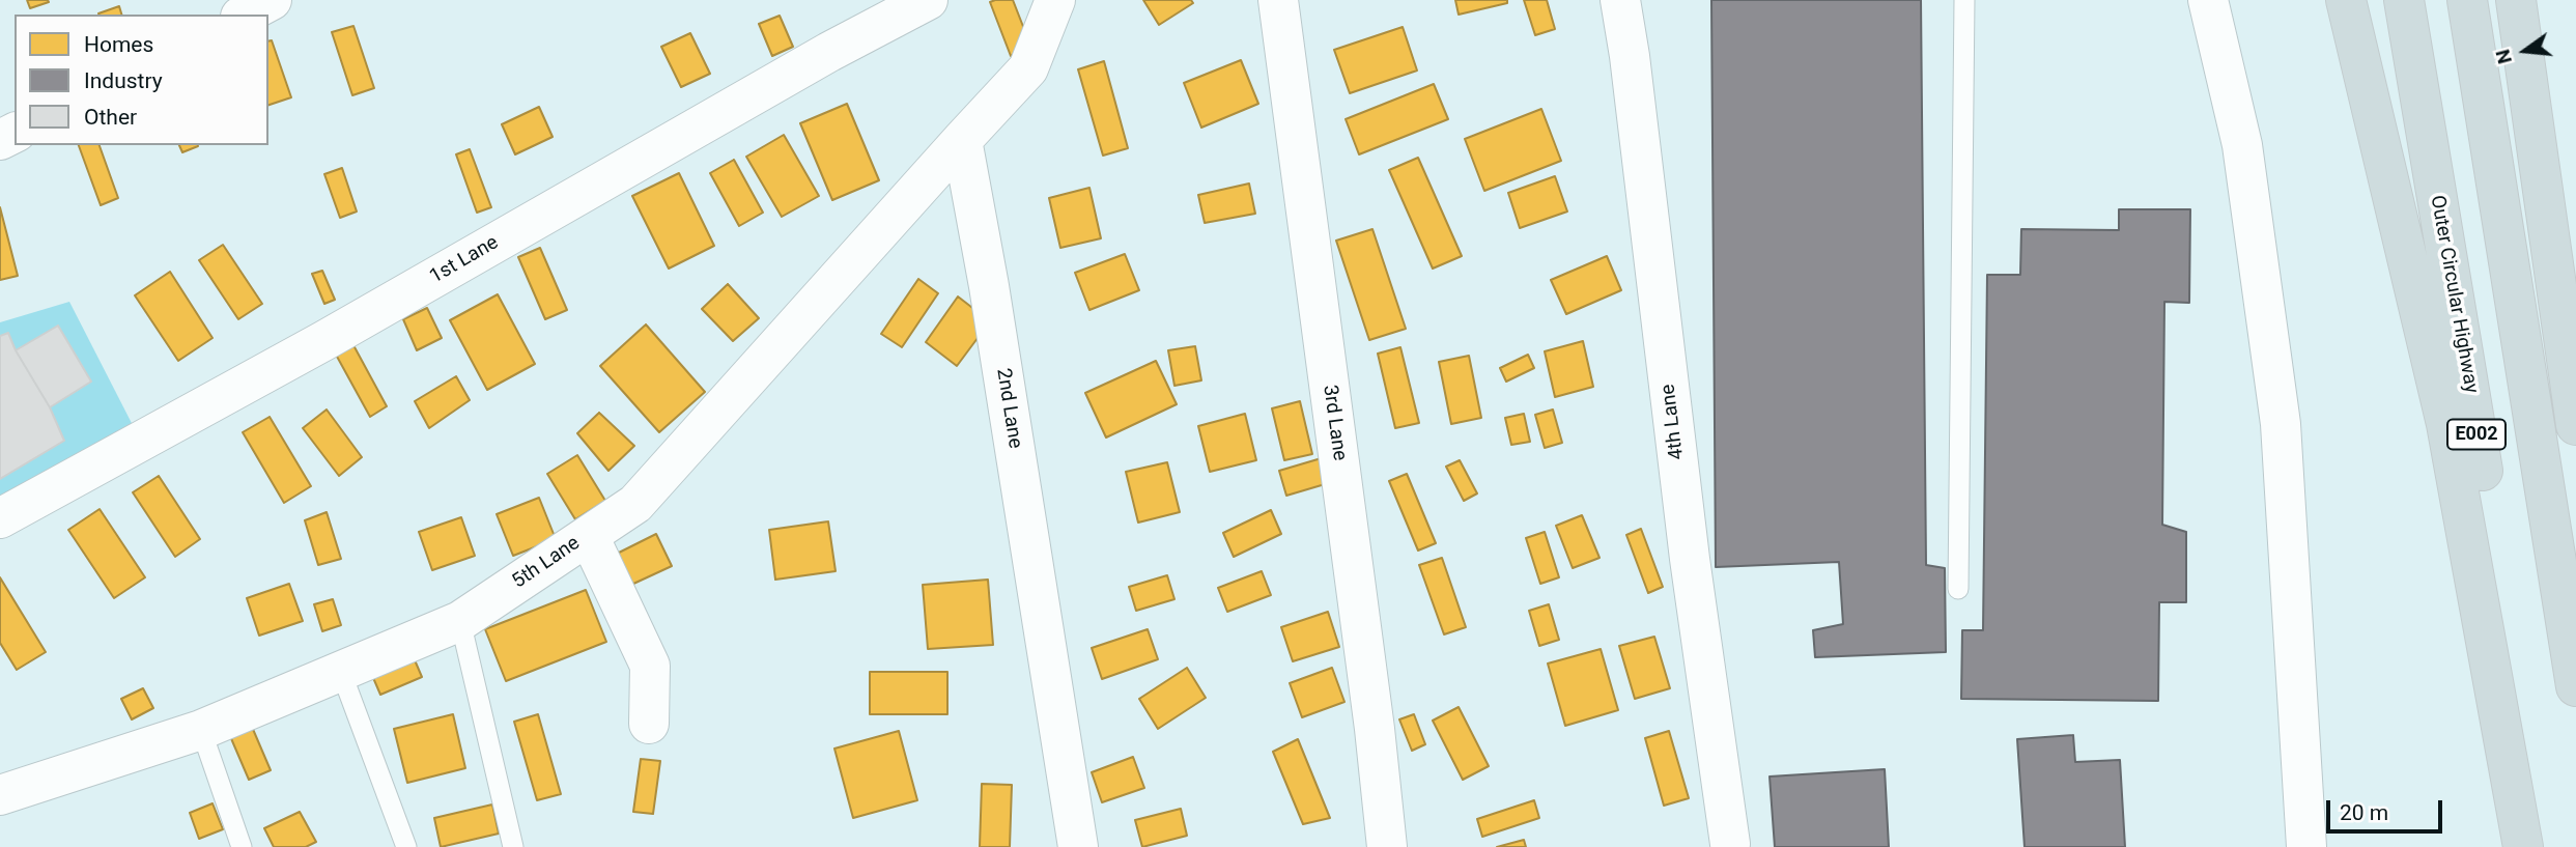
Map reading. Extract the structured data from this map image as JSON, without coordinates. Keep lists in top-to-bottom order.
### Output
{
  "streets": {
    "highway": ["Outer Circular Highway", "E002"],
    "street": [
      "1st Lane",
      "2nd Lane",
      "4th Lane",
      "3rd Lane",
      "5th Lane"
    ]
  },
  "crossings": [
    ["2nd Lane", "5th Lane"]
  ],
  "legend": ["Homes", "Industry", "Other"],
  "scale_bar": "20 m",
  "north": "left"
}
